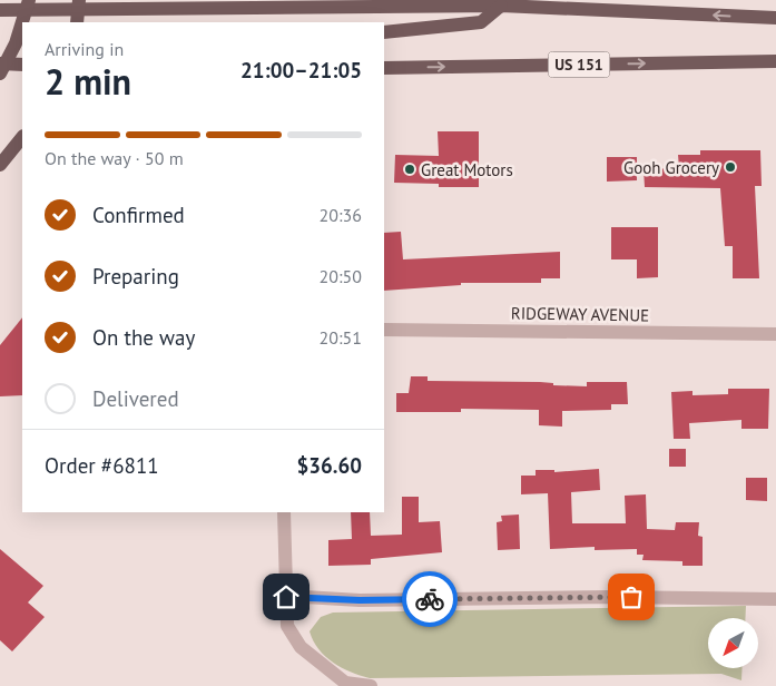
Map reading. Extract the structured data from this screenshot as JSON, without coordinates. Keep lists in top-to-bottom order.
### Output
{
  "streets": {
    "main road": ["US 151"],
    "street": ["RIDGEWAY AVENUE"]
  },
  "places": ["Gooh Grocery", "Great Motors"],
  "north": "bottom left",
  "page": {
    "heading": ["2 min", "Arriving in", "21:00–21:05"],
    "panel": ["Order #6811", "$36.60"],
    "bar": "On the way · 50 m",
    "list": [
      ["Confirmed", "20:36"],
      ["Preparing", "20:50"],
      ["On the way", "20:51"],
      "Delivered"
    ]
  }
}
